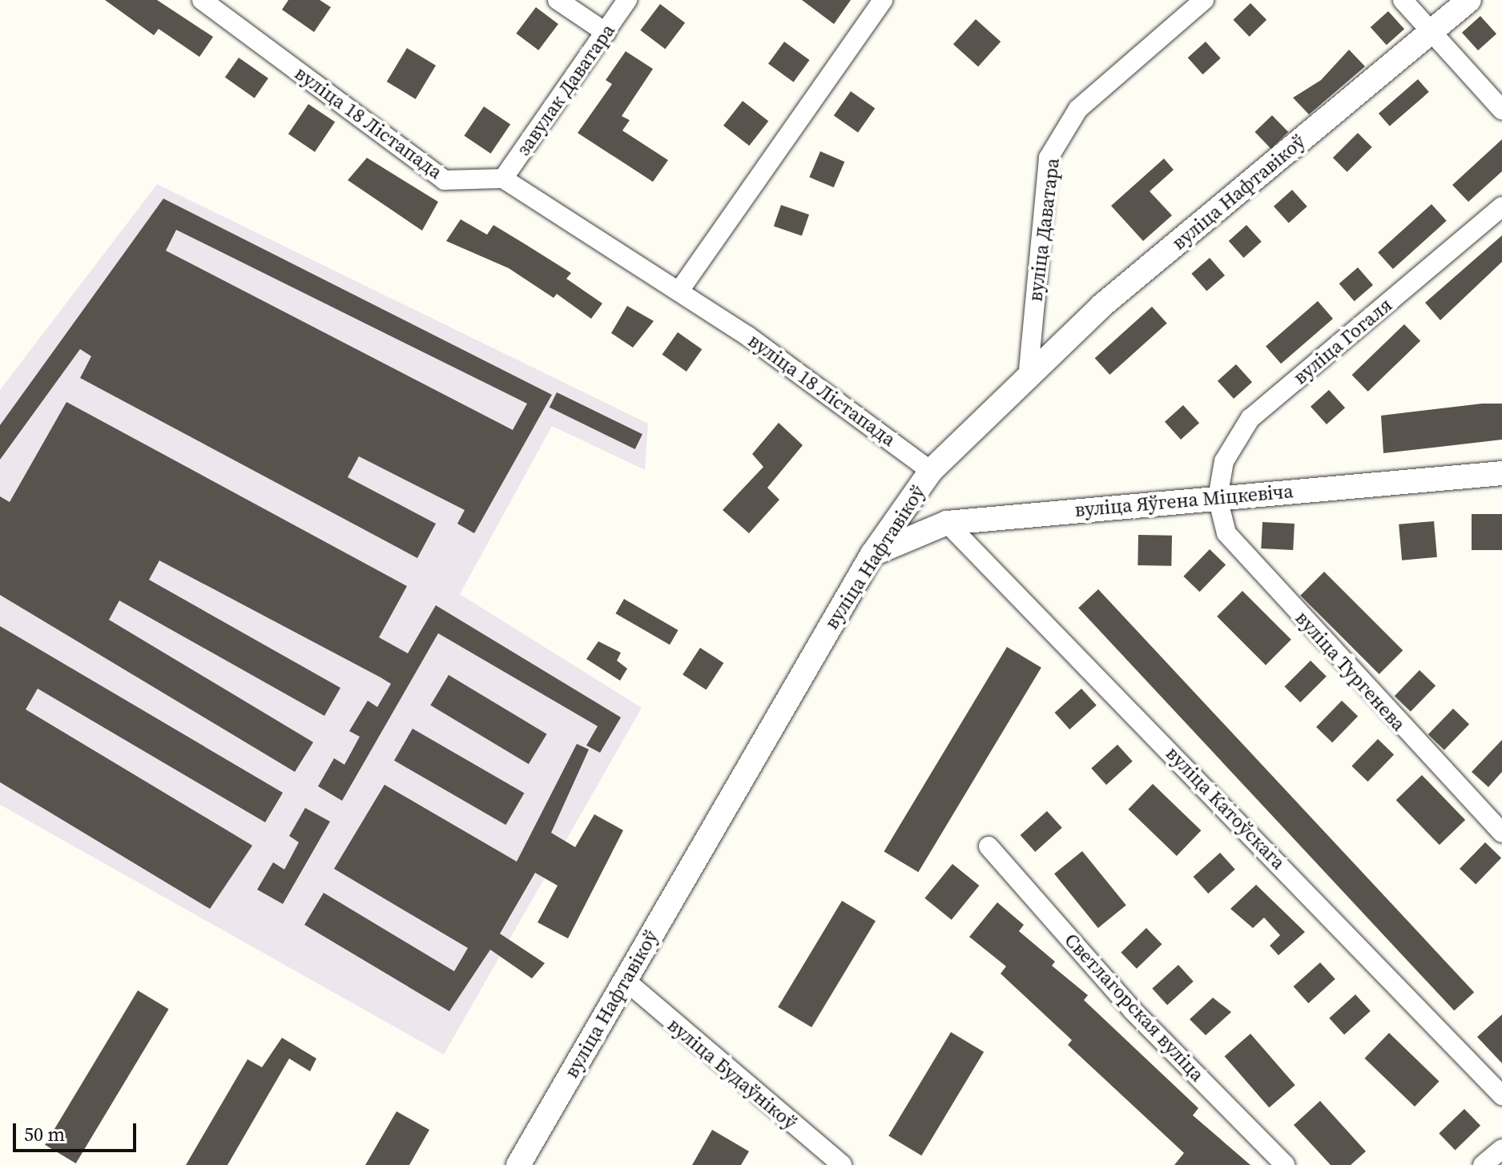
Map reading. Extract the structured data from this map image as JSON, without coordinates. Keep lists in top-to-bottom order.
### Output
{
  "streets": {
    "street": [
      "завулак Даватара",
      "вуліца 18 Лістапада",
      "вуліца Нафтавікоў",
      "вуліца Даватара",
      "вуліца Гогаля",
      "вуліца Яўгена Міцкевіча",
      "вуліца Тургенева",
      "вуліца Катоўскага",
      "Светлагорская вуліца",
      "вуліца Будаўнікоў"
    ]
  },
  "crossings": [
    ["завулак Даватара", "вуліца 18 Лістапада"],
    ["вуліца 18 Лістапада", "вуліца Нафтавікоў"],
    ["вуліца Нафтавікоў", "вуліца Даватара"],
    ["вуліца Нафтавікоў", "вуліца Яўгена Міцкевіча"],
    ["вуліца Нафтавікоў", "вуліца Будаўнікоў"],
    ["вуліца Гогаля", "вуліца Яўгена Міцкевіча"],
    ["вуліца Гогаля", "вуліца Тургенева"],
    ["вуліца Яўгена Міцкевіча", "вуліца Тургенева"],
    ["вуліца Яўгена Міцкевіча", "вуліца Катоўскага"]
  ],
  "scale_bar": "50 m"
}
